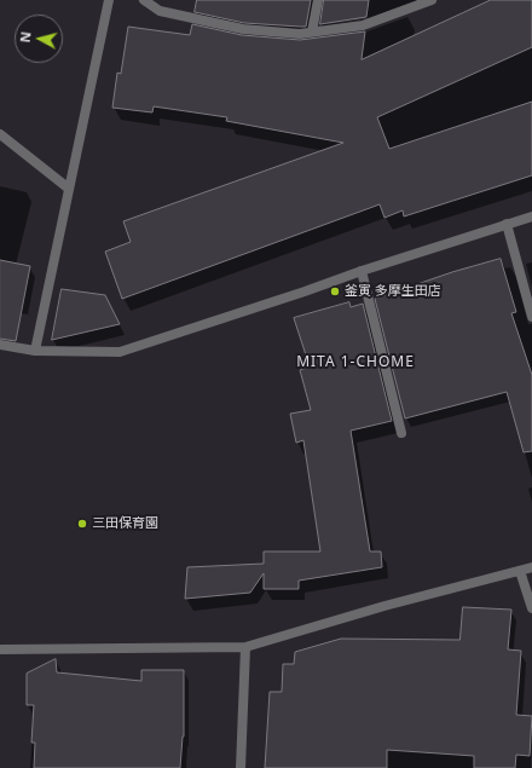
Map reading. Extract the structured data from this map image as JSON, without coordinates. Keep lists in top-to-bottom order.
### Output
{
  "districts": ["MITA 1-CHOME"],
  "places": ["釜寅 多摩生田店", "三田保育園"],
  "north": "left"
}
